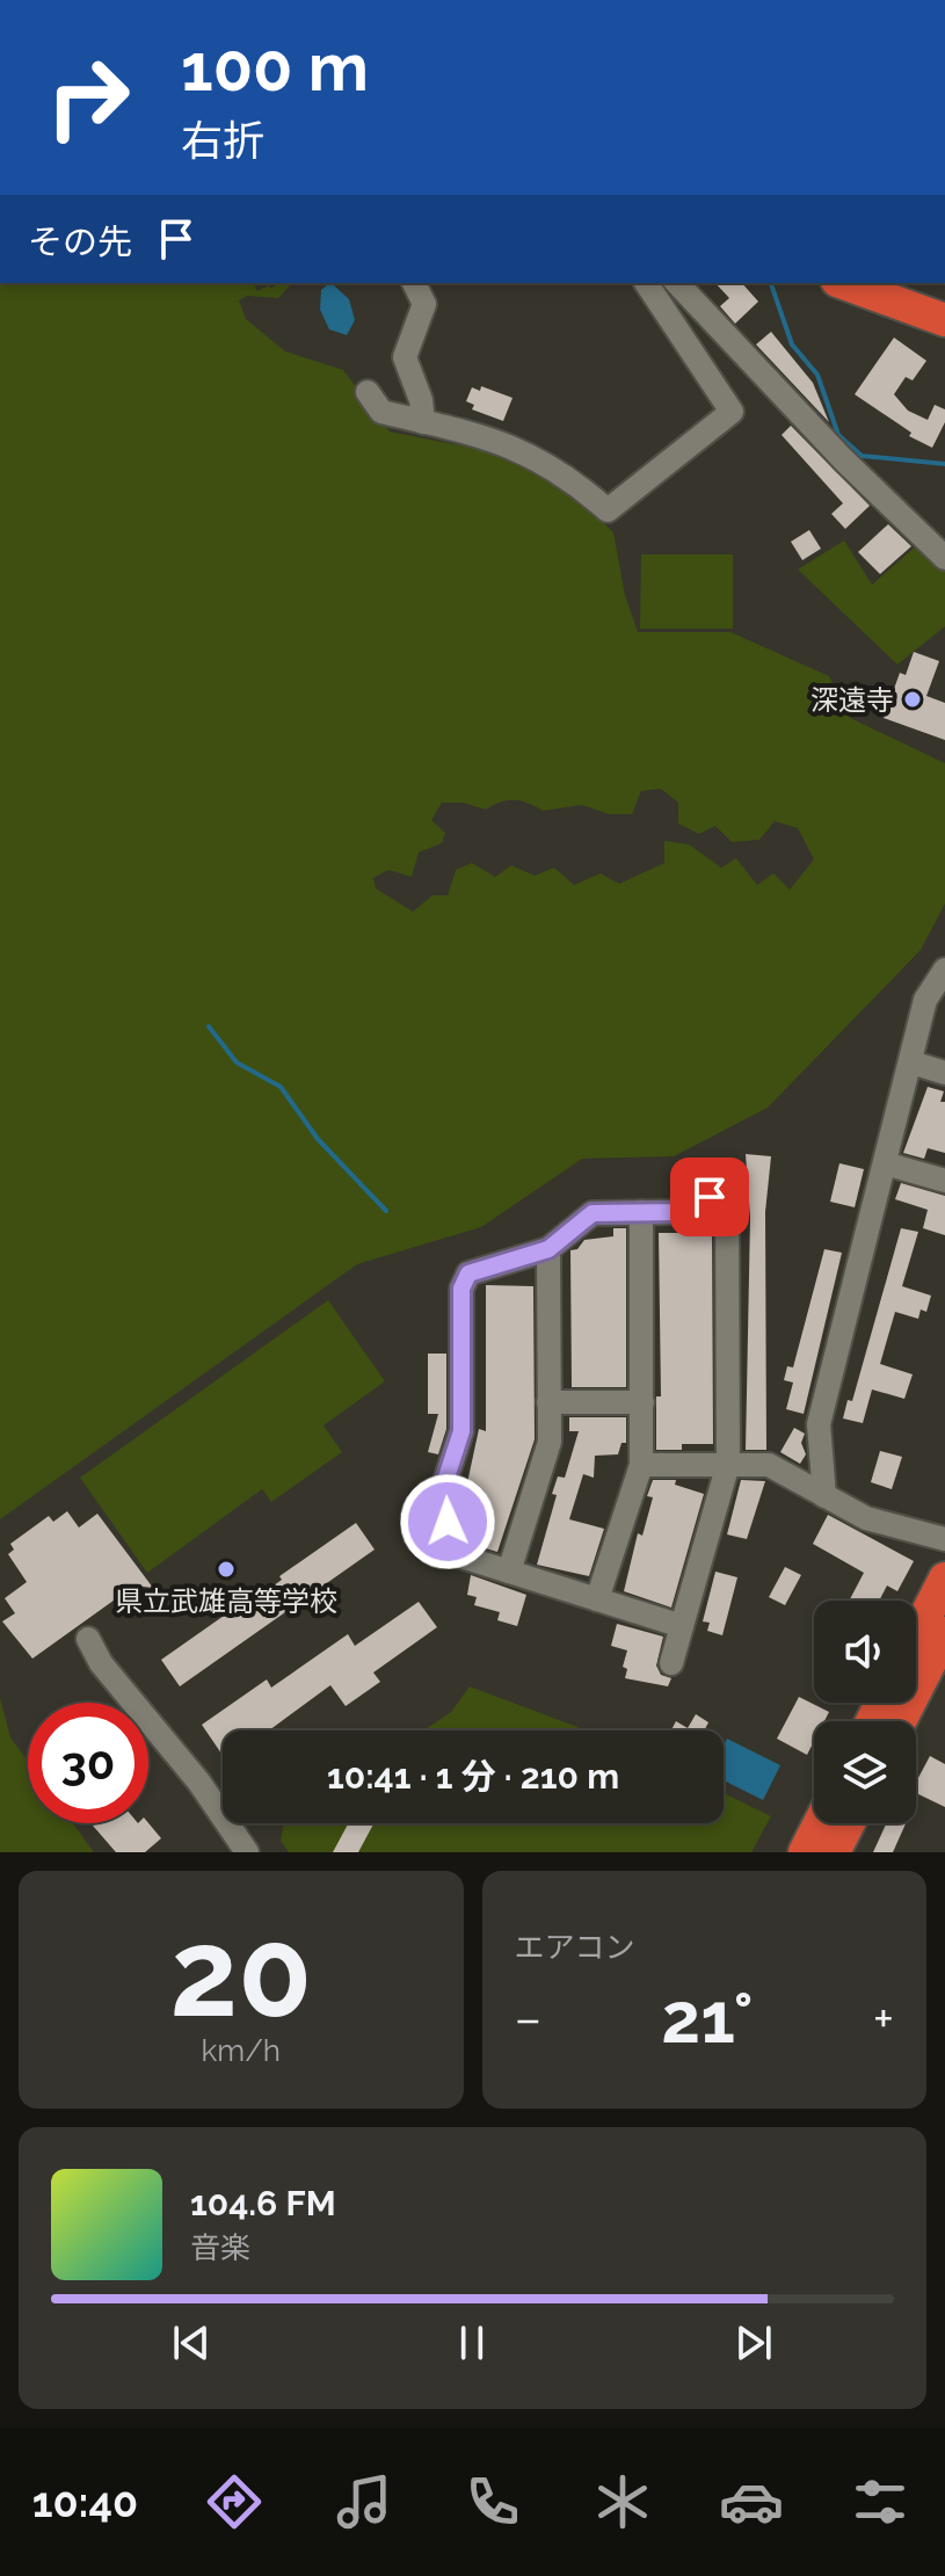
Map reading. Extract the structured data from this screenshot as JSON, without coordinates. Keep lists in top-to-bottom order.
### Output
{
  "places": ["深遠寺", "県立武雄高等学校"],
  "page": {
    "turn": ["100 m", "右折"],
    "then": "その先",
    "limit": "30",
    "trip": "10:41 · 1 分 · 210 m",
    "tile": [
      ["20", "km/h"],
      "エアコン"
    ],
    "heat": ["−", "21°", "+"],
    "song": ["104.6 FM", "音楽"],
    "tabs": "10:40"
  }
}
